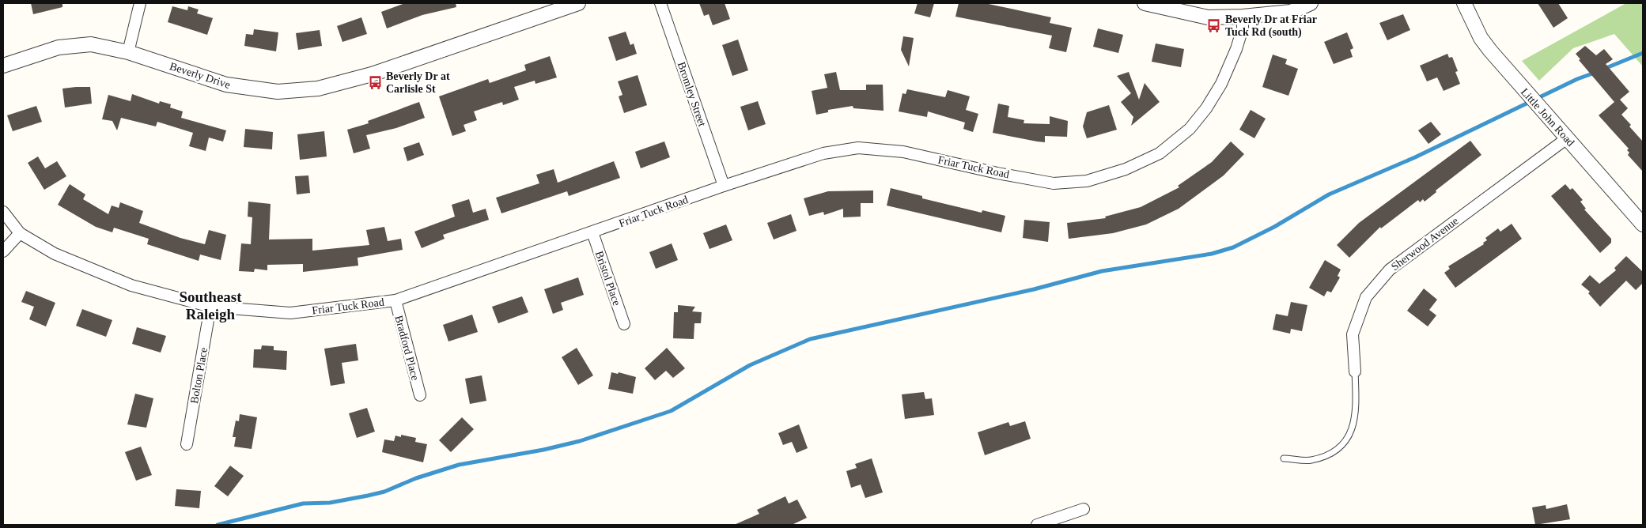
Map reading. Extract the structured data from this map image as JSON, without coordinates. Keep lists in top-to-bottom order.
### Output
{
  "streets": {
    "street": [
      "Beverly Drive",
      "Bromley Street",
      "Little John Road",
      "Friar Tuck Road",
      "Sherwood Avenue",
      "Bristol Place",
      "Bradford Place",
      "Bolton Place"
    ]
  },
  "crossings": [
    ["Bromley Street", "Friar Tuck Road"],
    ["Little John Road", "Sherwood Avenue"],
    ["Friar Tuck Road", "Bristol Place"],
    ["Friar Tuck Road", "Bradford Place"],
    ["Friar Tuck Road", "Bolton Place"]
  ],
  "districts": ["Southeast Raleigh"],
  "places": {
    "bus stop": ["Beverly Dr at Friar Tuck Rd (south)", "Beverly Dr at Carlisle St"]
  }
}
